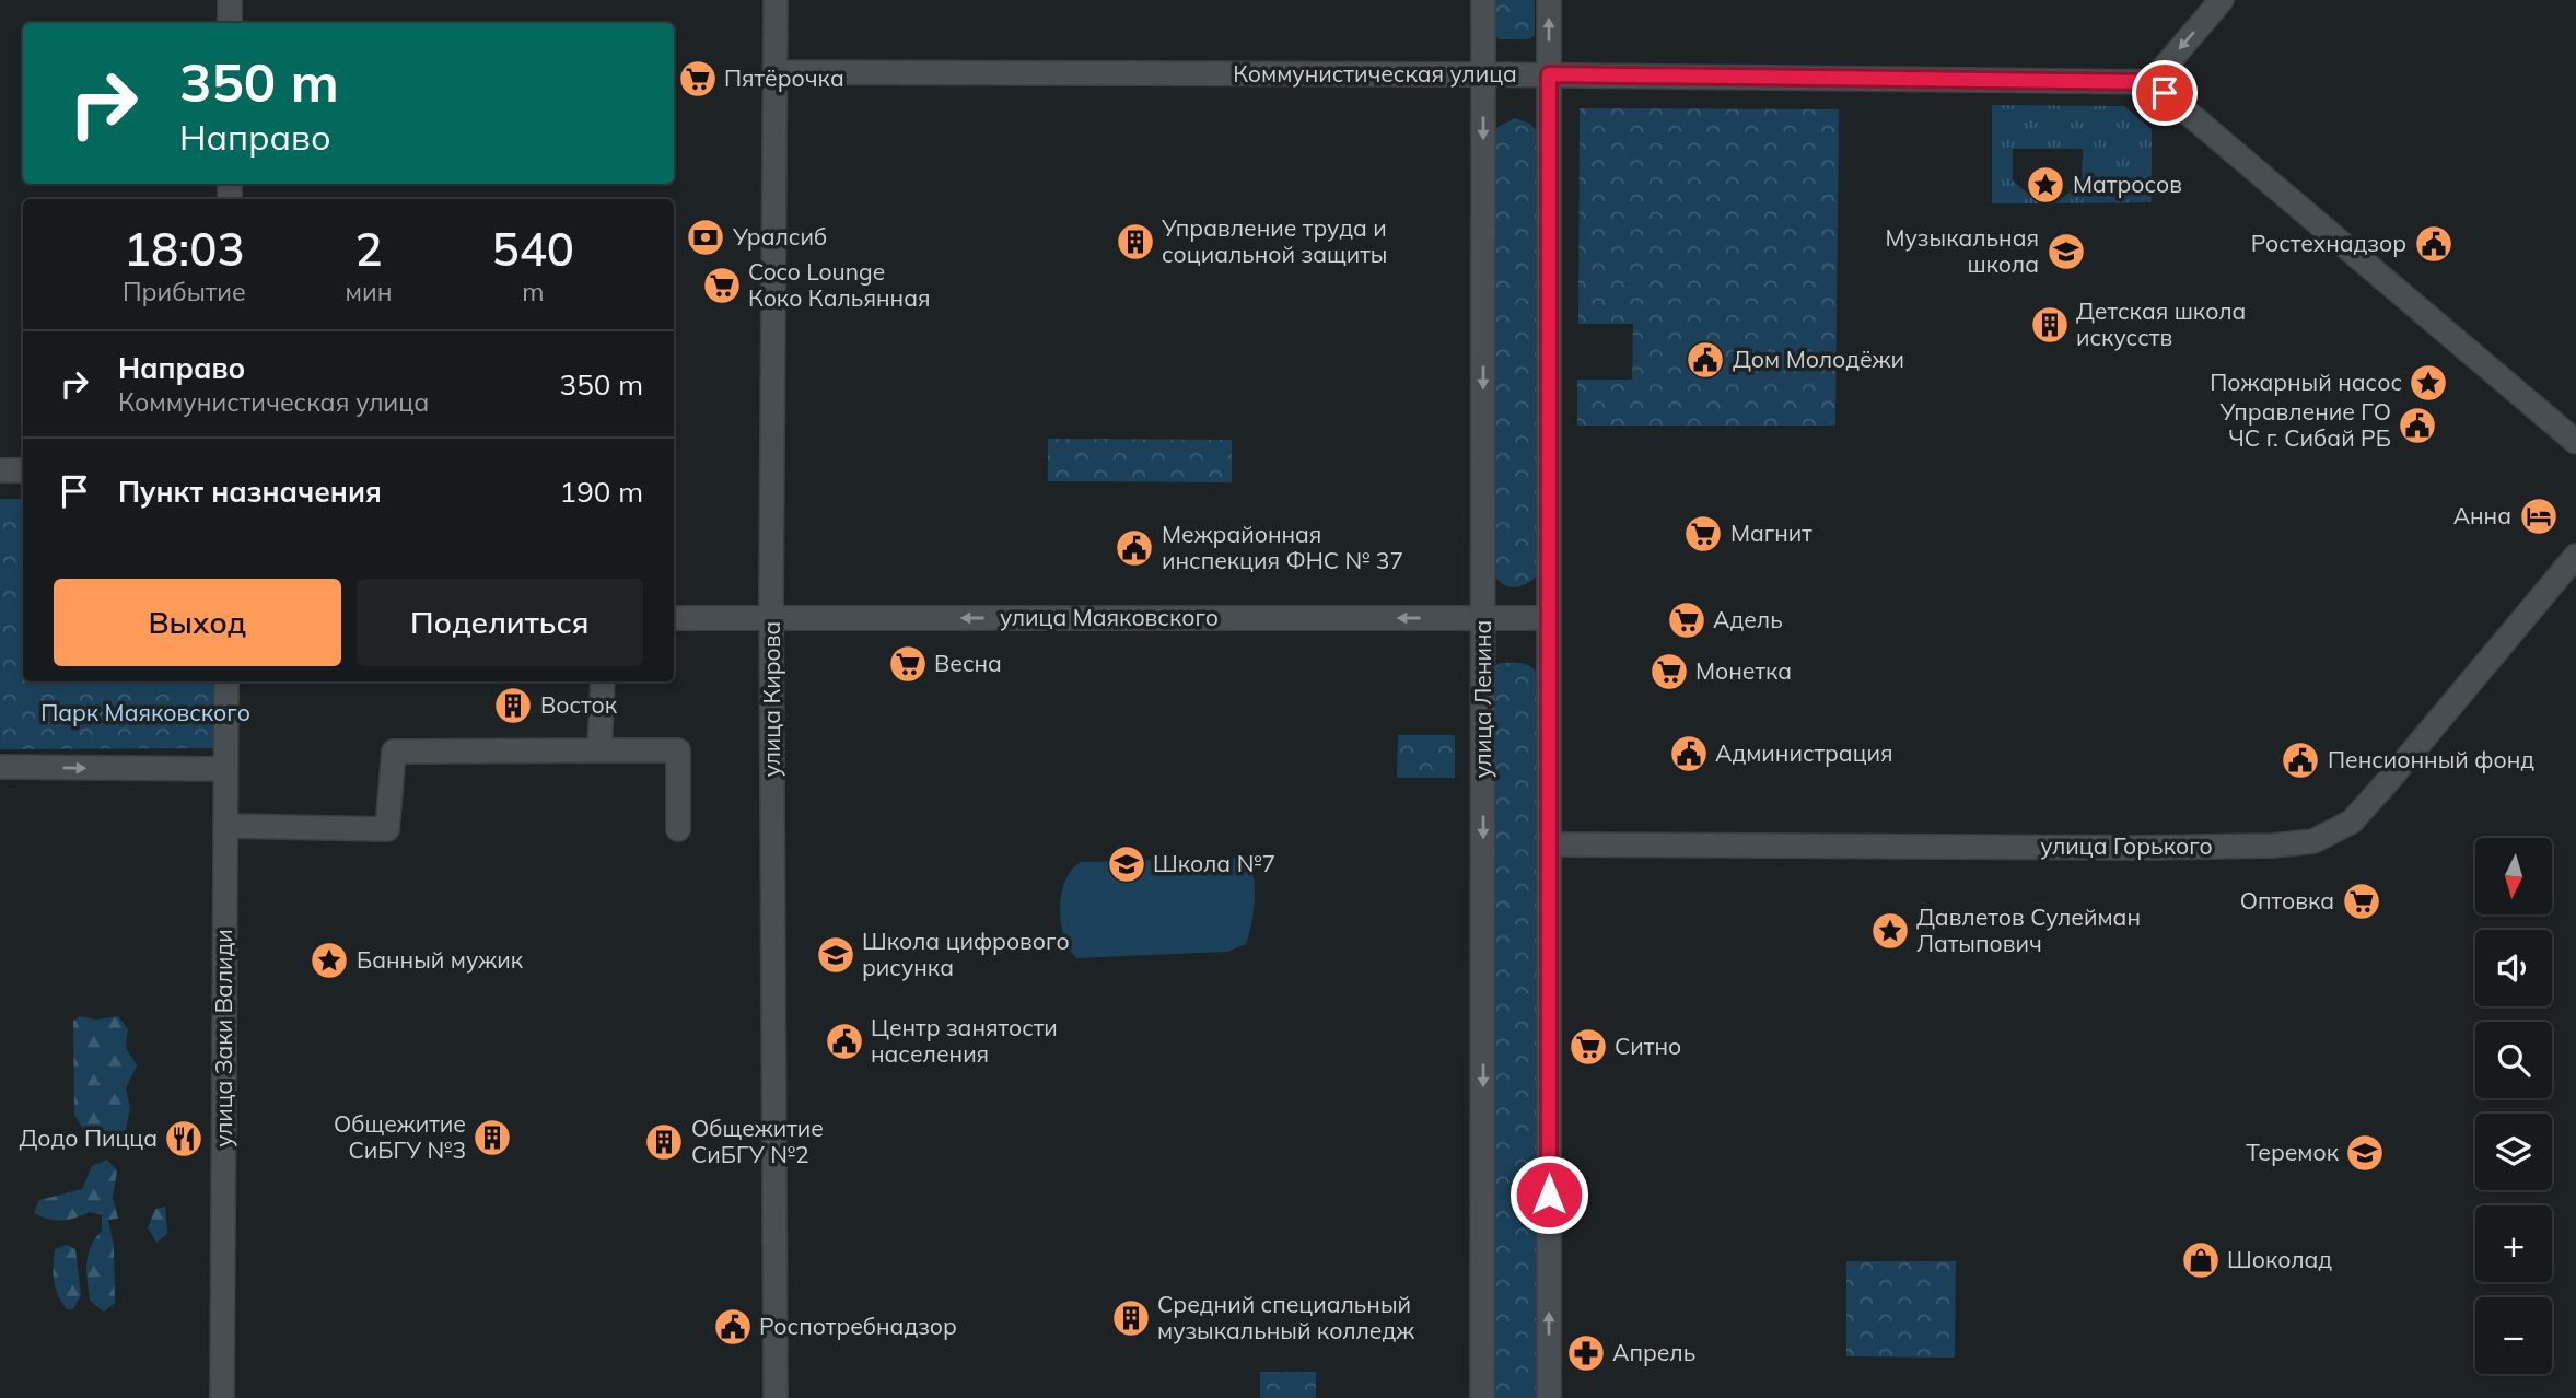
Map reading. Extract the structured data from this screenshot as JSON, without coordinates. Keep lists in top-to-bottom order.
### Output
{
  "streets": {
    "street": [
      "Коммунистическая улица",
      "улица Маяковского",
      "улица Кирова",
      "улица Ленина",
      "улица Горького",
      "улица Заки Валиди"
    ]
  },
  "crossings": [
    ["Коммунистическая улица", "улица Кирова"],
    ["Коммунистическая улица", "улица Ленина"],
    ["улица Маяковского", "улица Кирова"],
    ["улица Маяковского", "улица Ленина"]
  ],
  "one_way": ["улица Маяковского"],
  "parks": ["Парк Маяковского"],
  "places": {
    "supermarket": [
      "Пятёрочка",
      "Coco Lounge Коко Кальянная",
      "Магнит",
      "Адель",
      "Весна",
      "Монетка",
      "Оптовка",
      "Ситно"
    ],
    "place": [
      "Матросов",
      "Пожарный насос",
      "Давлетов Сулейман Латыпович",
      "Банный мужик"
    ],
    "bank": ["Уралсиб"],
    "building": [
      "Управление труда и социальной защиты",
      "Детская школа искусств",
      "Восток",
      "Общежитие СиБГУ №3",
      "Общежитие СиБГУ №2",
      "Средний специальный музыкальный колледж"
    ],
    "public building": [
      "Ростехнадзор",
      "Дом Молодёжи",
      "Управление ГО ЧС г. Сибай РБ",
      "Межрайонная инспекция ФНС № 37",
      "Администрация",
      "Пенсионный фонд",
      "Центр занятости населения",
      "Роспотребнадзор"
    ],
    "school or university": [
      "Музыкальная школа",
      "Школа №7",
      "Школа цифрового рисунка",
      "Теремок"
    ],
    "hotel": ["Анна"],
    "restaurant": ["Додо Пицца"],
    "shop": ["Шоколад"],
    "pharmacy": ["Апрель"]
  },
  "north": "bottom",
  "page": {
    "turn": ["350 m", "Направо"],
    "eta": [
      "18:03",
      "Прибытие",
      "2",
      "мин",
      "540",
      "m"
    ],
    "list": [
      {
        "name": "Направо",
        "note": "Коммунистическая улица",
        "value": "350 m"
      },
      {
        "name": "Пункт назначения",
        "value": "190 m"
      }
    ],
    "buttons": ["Выход", "Поделиться"],
    "map_buttons": ["+", "−"]
  }
}
